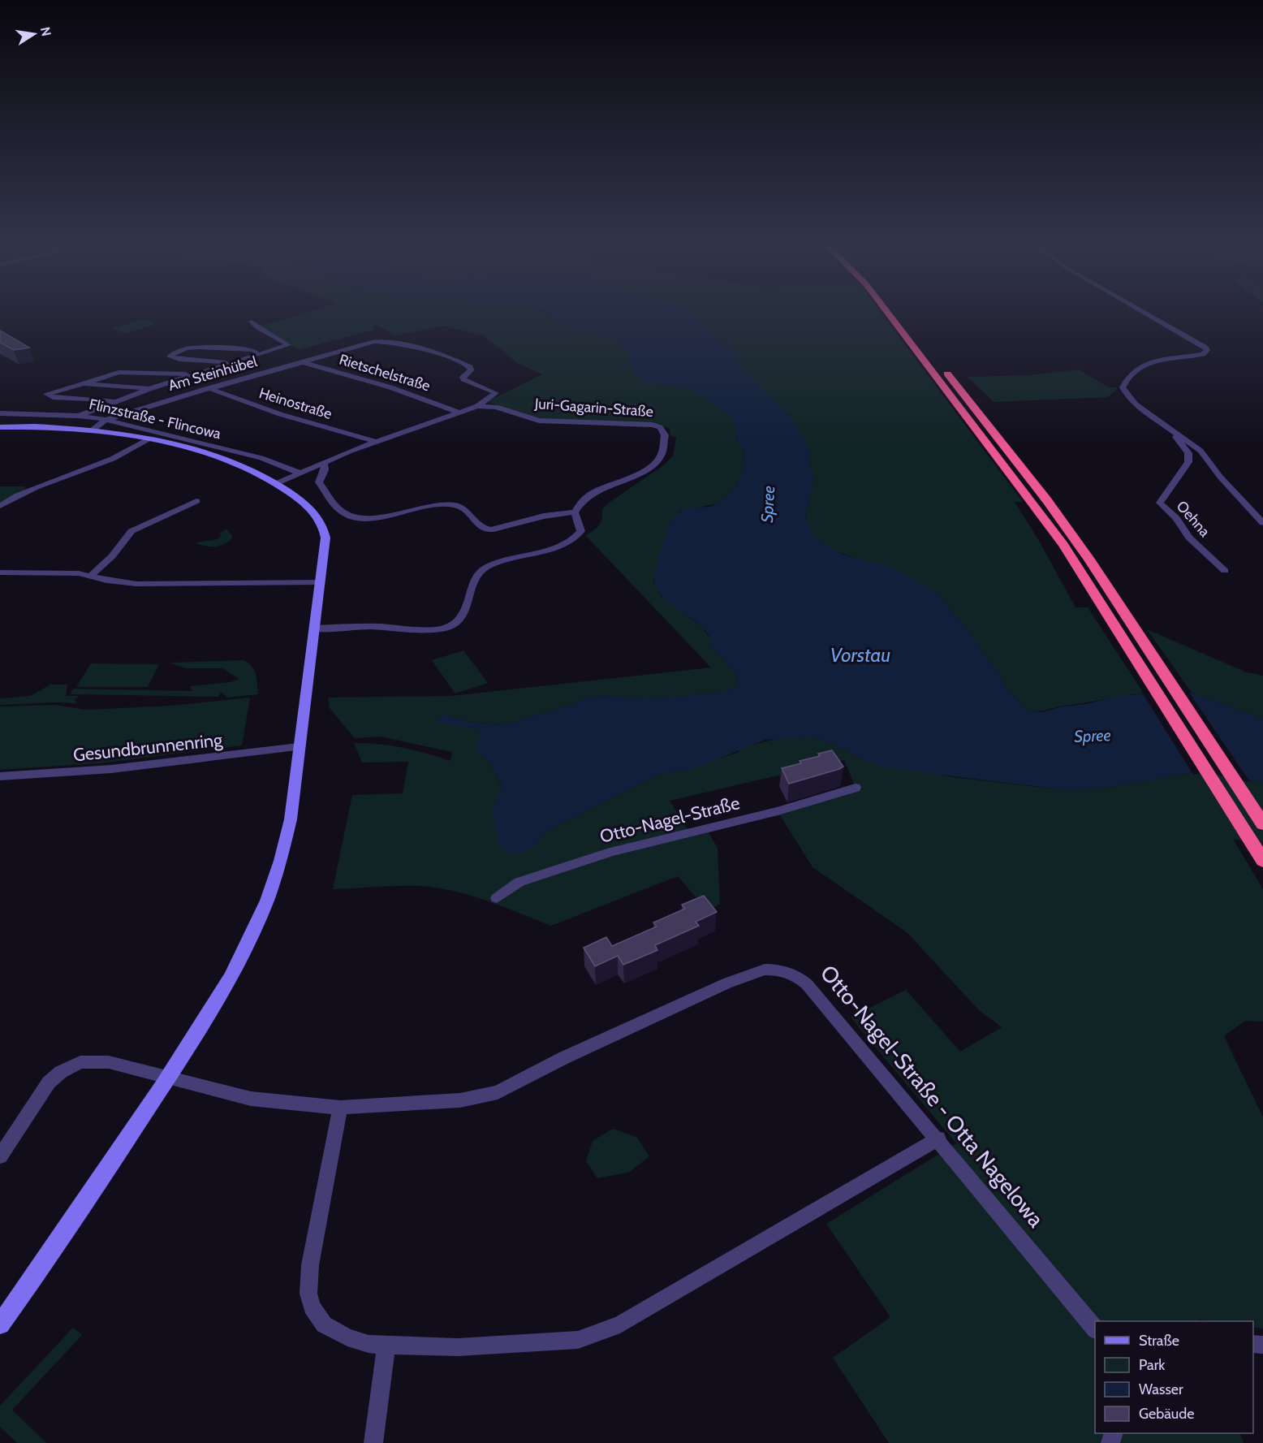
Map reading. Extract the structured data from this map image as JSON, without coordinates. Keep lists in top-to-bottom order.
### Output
{
  "streets": {
    "street": [
      "Rietschelstraße",
      "Am Steinhübel",
      "Heinostraße",
      "Juri-Gagarin-Straße",
      "Flinzstraße - Flincowa",
      "Oehna",
      "Gesundbrunnenring",
      "Otto-Nagel-Straße",
      "Otto-Nagel-Straße - Otta Nagelowa"
    ]
  },
  "crossings": [
    ["Rietschelstraße", "Am Steinhübel"],
    ["Rietschelstraße", "Juri-Gagarin-Straße"],
    ["Am Steinhübel", "Heinostraße"],
    ["Am Steinhübel", "Juri-Gagarin-Straße"],
    ["Am Steinhübel", "Flinzstraße - Flincowa"],
    ["Heinostraße", "Juri-Gagarin-Straße"],
    ["Juri-Gagarin-Straße", "Flinzstraße - Flincowa"]
  ],
  "water": ["Spree", "Vorstau"],
  "legend": [
    "Straße",
    "Park",
    "Wasser",
    "Gebäude"
  ],
  "north": "right"
}
